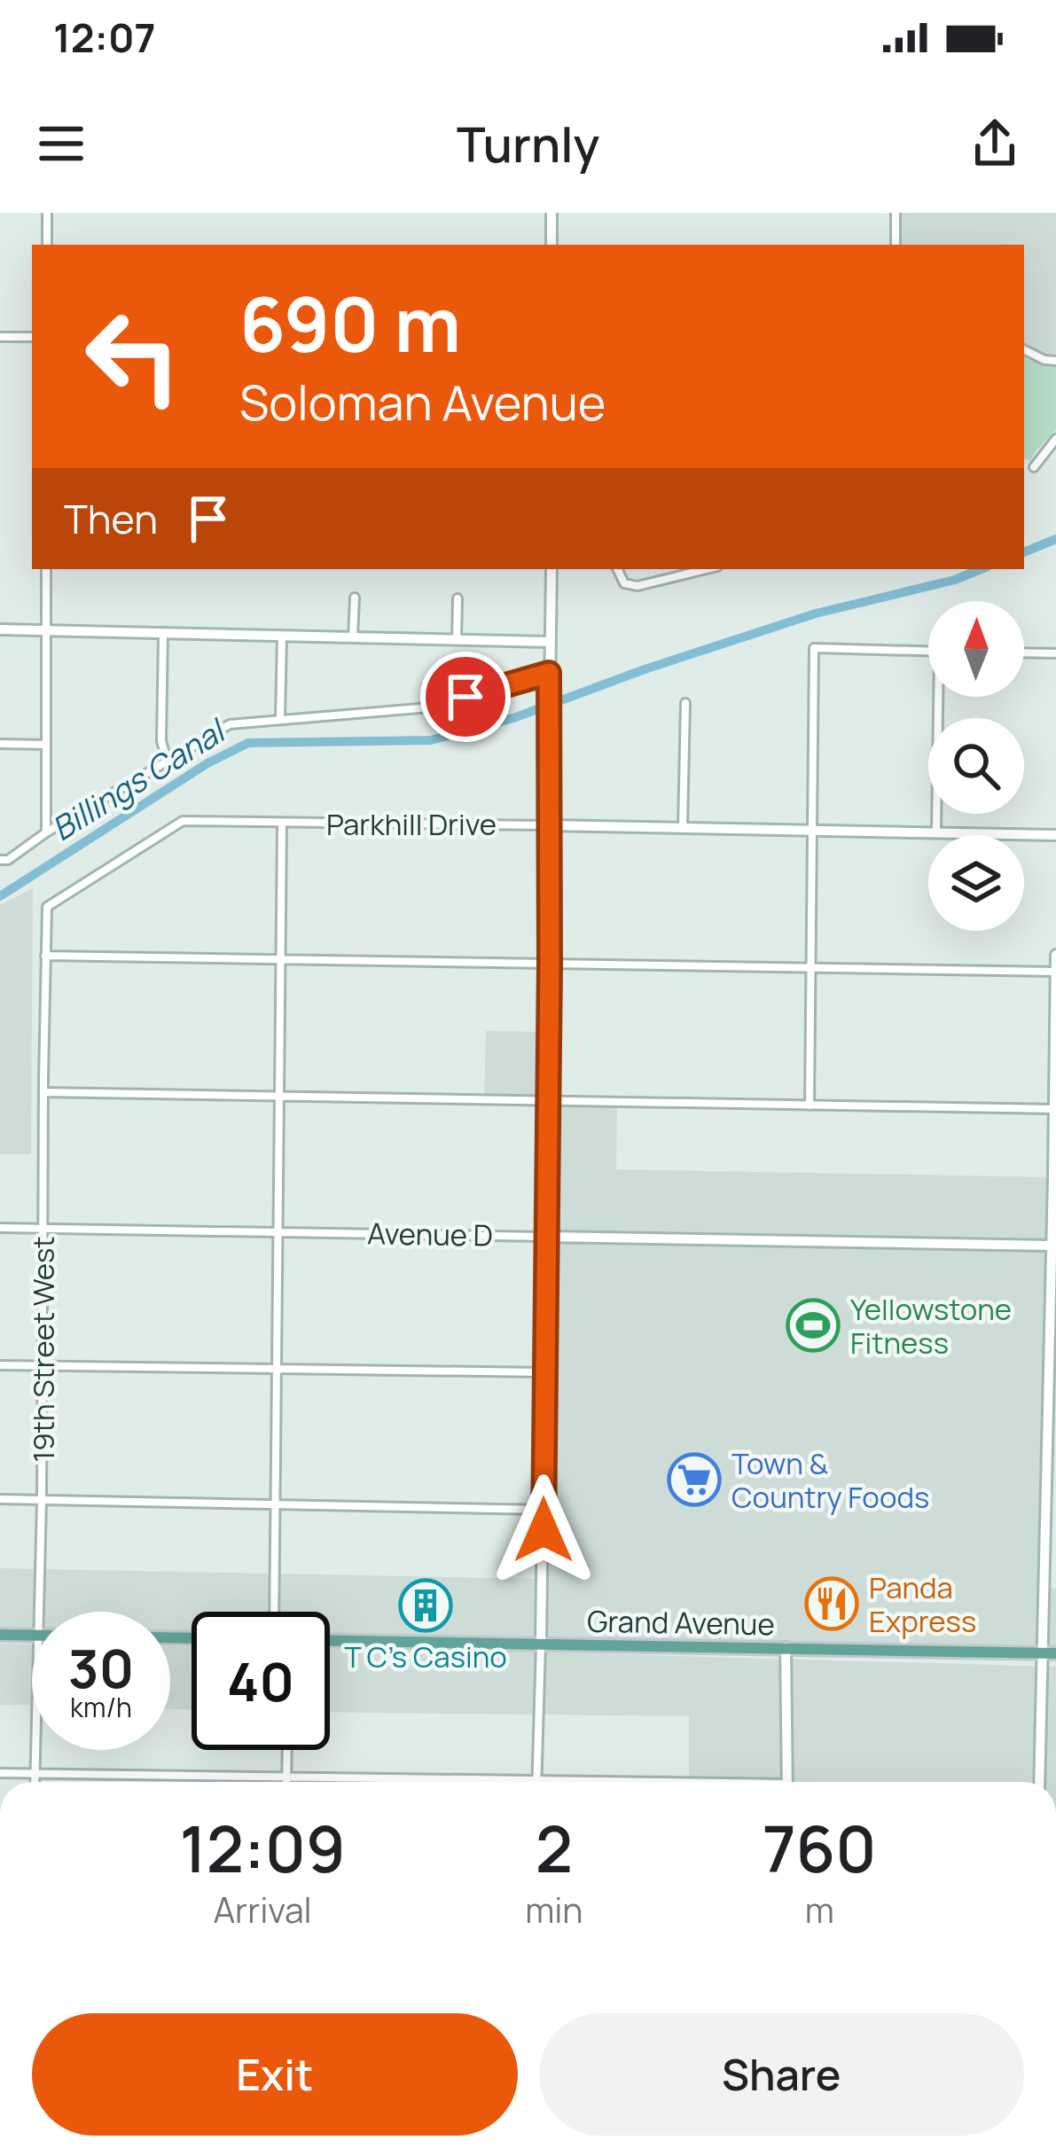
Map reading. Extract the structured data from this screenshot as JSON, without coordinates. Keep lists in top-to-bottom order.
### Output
{
  "streets": {
    "main road": ["Grand Avenue"],
    "street": ["Parkhill Drive", "Avenue D", "19th Street West"]
  },
  "crossings": [
    ["Parkhill Drive", "19th Street West"],
    ["Avenue D", "19th Street West"]
  ],
  "water": ["Billings Canal"],
  "places": {
    "sports": ["Yellowstone Fitness"],
    "supermarket": ["Town & Country Foods"],
    "restaurant": ["Panda Express"],
    "building": ["T C's Casino"]
  },
  "north": "top",
  "page": {
    "status": "12:07",
    "header": "Turnly",
    "turn": ["690 m", "Soloman Avenue"],
    "then": "Then",
    "speed": "30 km/h",
    "limit": "40",
    "eta": [
      "12:09",
      "Arrival",
      "2",
      "min",
      "760",
      "m"
    ],
    "buttons": ["Exit", "Share"]
  }
}
